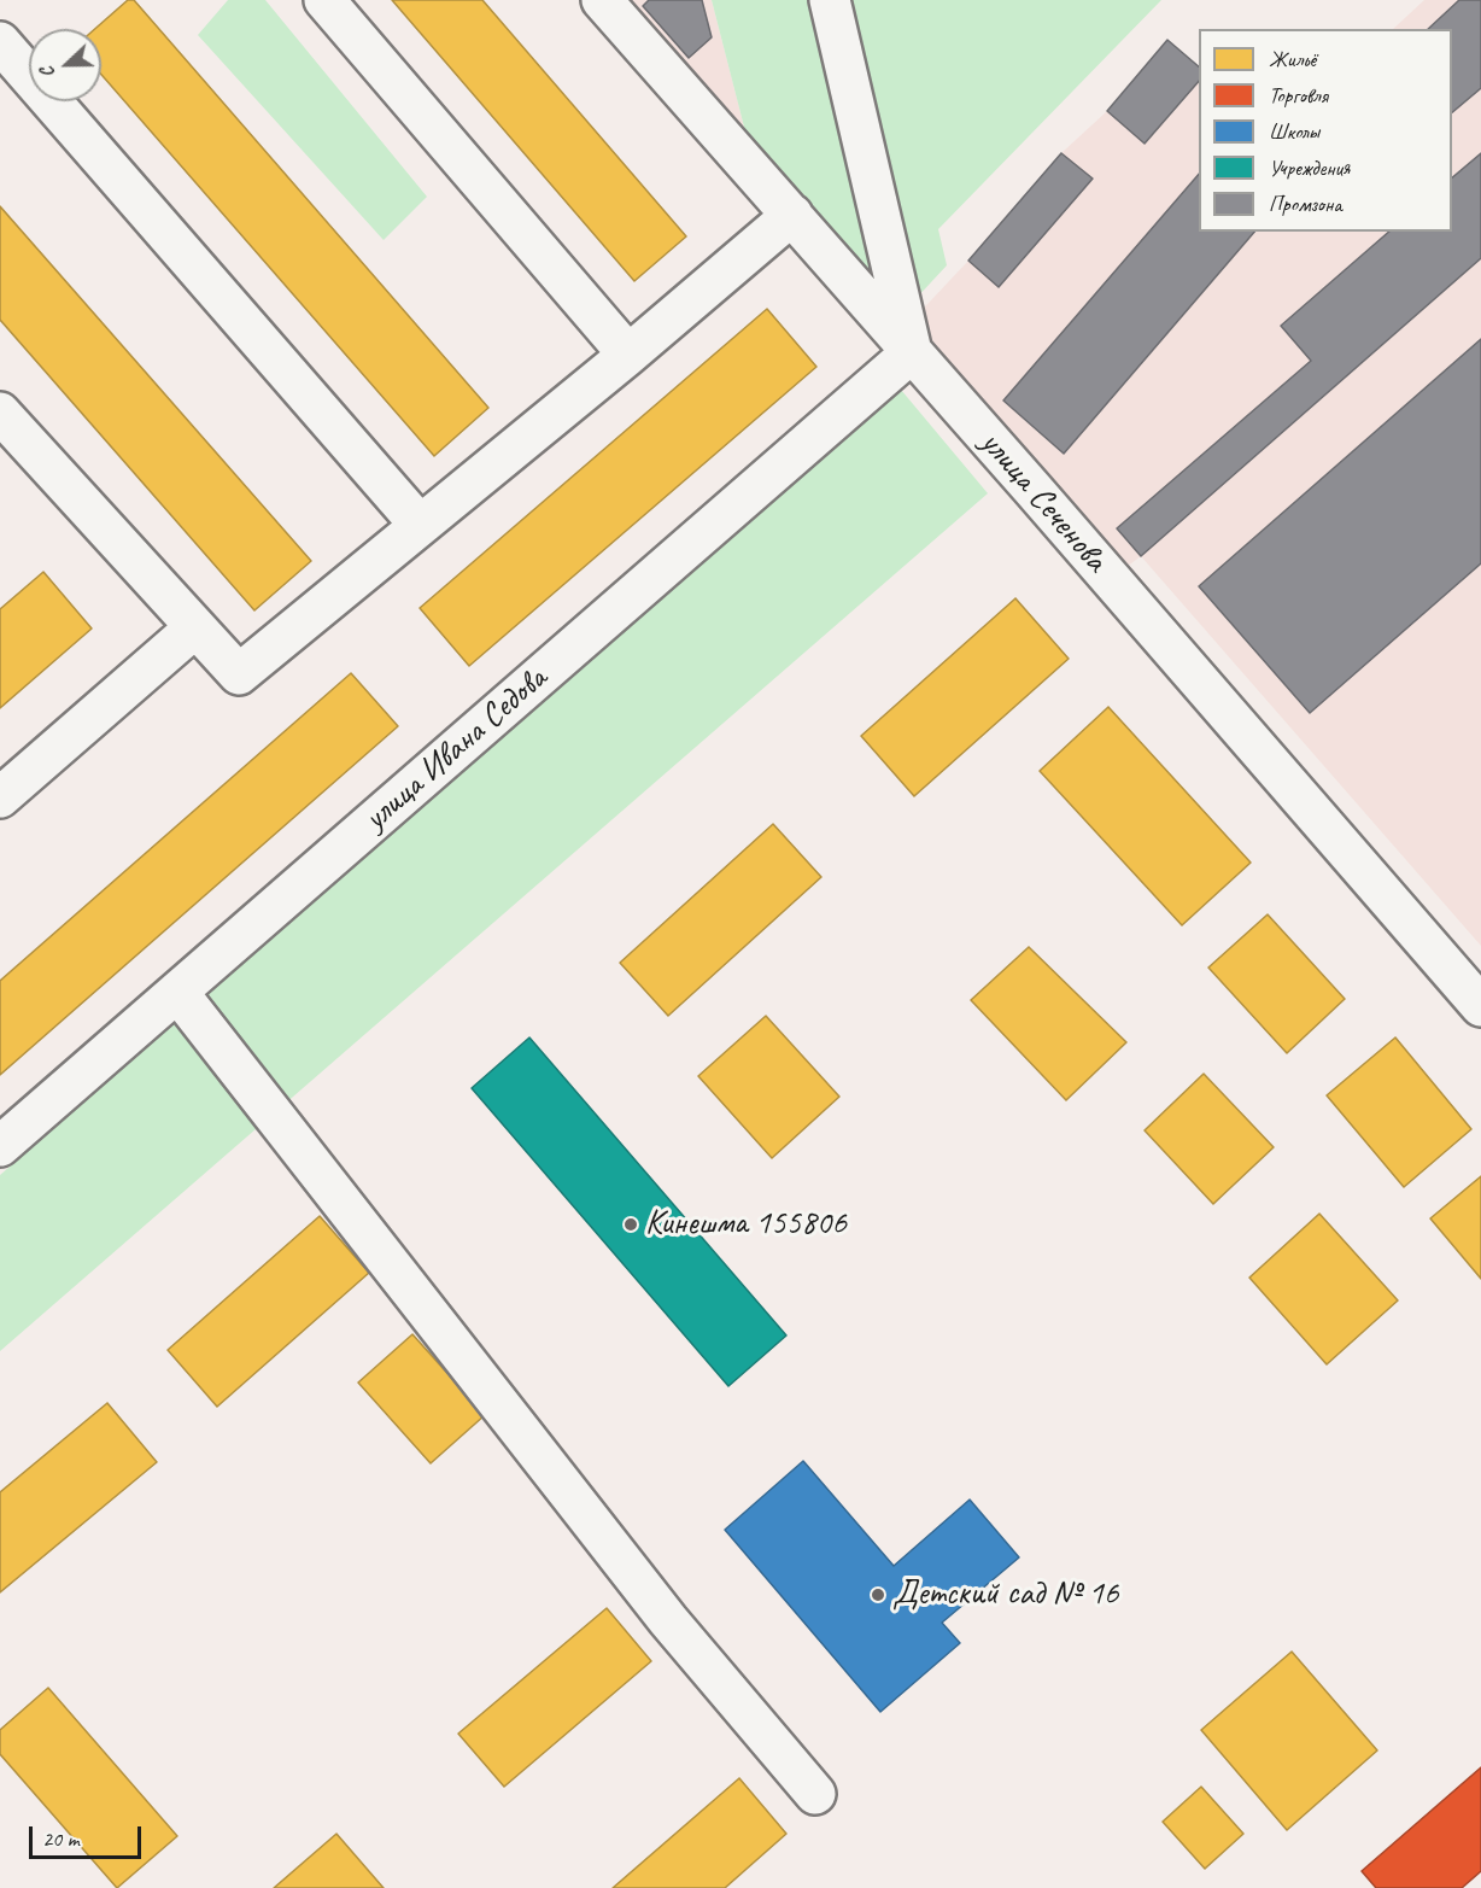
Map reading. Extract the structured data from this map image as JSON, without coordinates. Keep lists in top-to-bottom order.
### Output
{
  "streets": {
    "street": ["улица Сеченова", "улица Ивана Седова"]
  },
  "crossings": [
    ["улица Сеченова", "улица Ивана Седова"]
  ],
  "places": ["Кинешма 155806", "Детский сад № 16"],
  "legend": [
    "Жильё",
    "Торговля",
    "Школы",
    "Учреждения",
    "Промзона"
  ],
  "scale_bar": "20 m",
  "north": "left"
}
